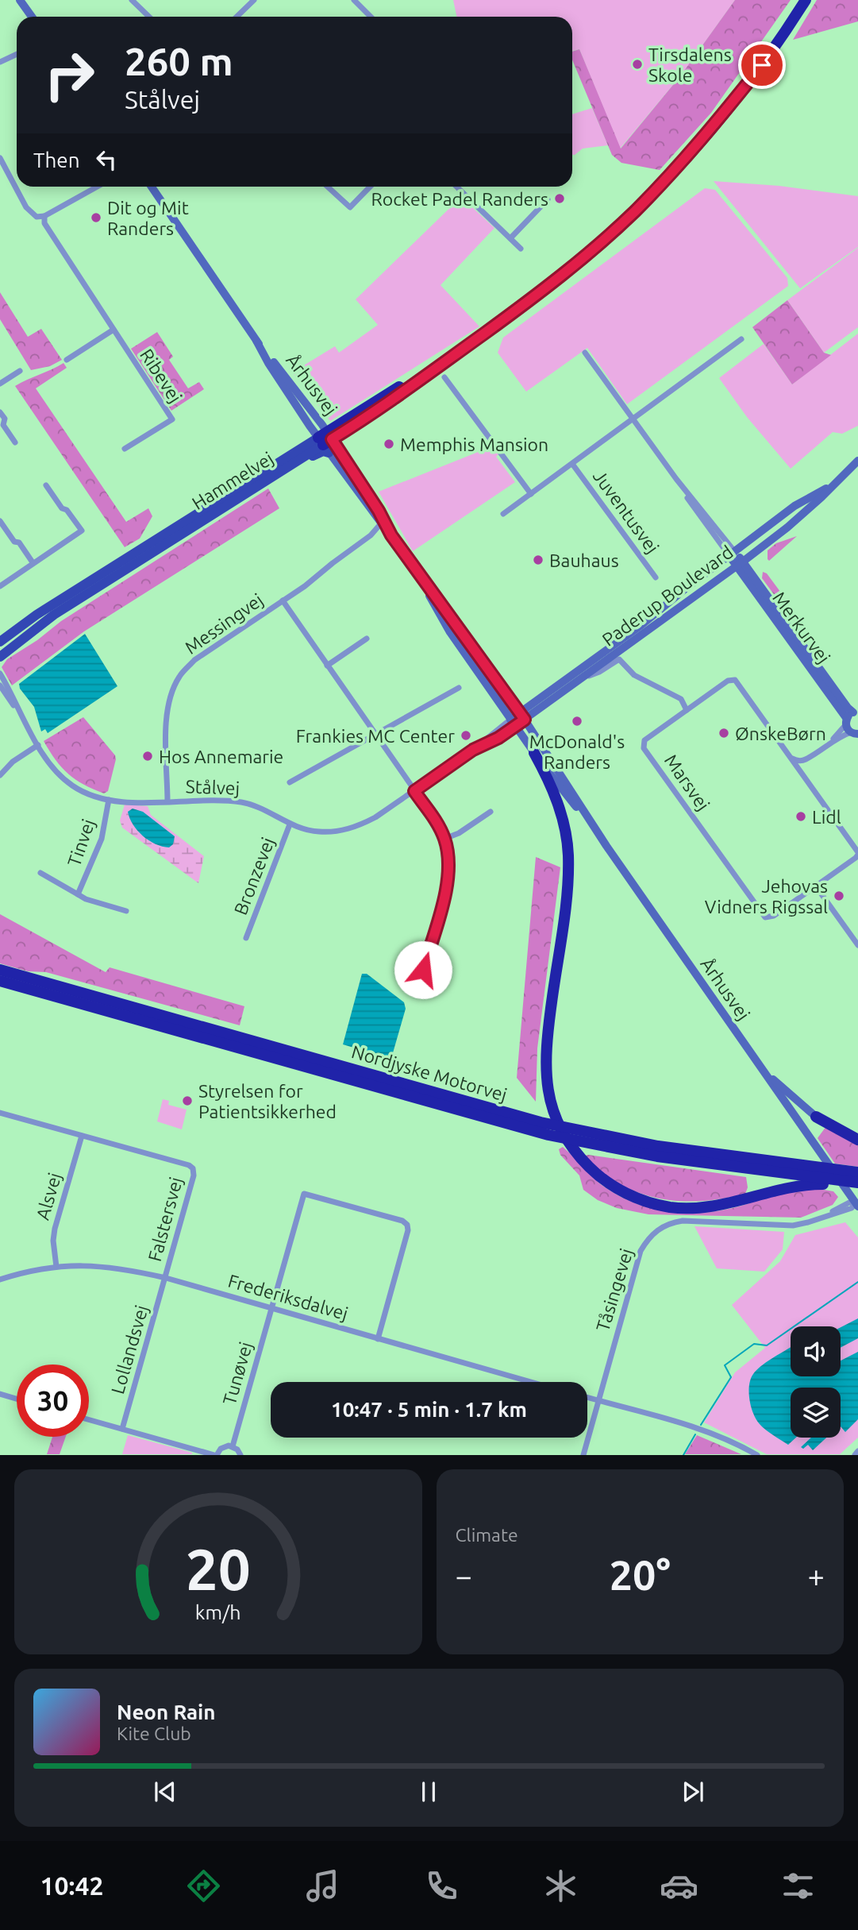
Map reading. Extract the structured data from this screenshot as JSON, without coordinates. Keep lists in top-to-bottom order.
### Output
{
  "streets": {
    "highway": ["Hammelvej", "Nordjyske Motorvej"],
    "main road": ["Århusvej", "Paderup Boulevard", "Merkurvej"],
    "street": [
      "Ribevej",
      "Juventusvej",
      "Messingvej",
      "Marsvej",
      "Stålvej",
      "Tinvej",
      "Bronzevej",
      "Alsvej",
      "Falstersvej",
      "Tåsingevej",
      "Frederiksdalvej",
      "Lollandsvej",
      "Tunøvej"
    ]
  },
  "crossings": [
    ["Århusvej", "Hammelvej"],
    ["Århusvej", "Paderup Boulevard"],
    ["Århusvej", "Messingvej"],
    ["Århusvej", "Stålvej"],
    ["Århusvej", "Tåsingevej"],
    ["Paderup Boulevard", "Merkurvej"],
    ["Paderup Boulevard", "Stålvej"],
    ["Messingvej", "Stålvej"],
    ["Stålvej", "Tinvej"],
    ["Stålvej", "Bronzevej"],
    ["Alsvej", "Falstersvej"],
    ["Alsvej", "Frederiksdalvej"],
    ["Falstersvej", "Frederiksdalvej"],
    ["Falstersvej", "Lollandsvej"],
    ["Frederiksdalvej", "Lollandsvej"],
    ["Frederiksdalvej", "Tunøvej"]
  ],
  "places": [
    "Tirsdalens Skole",
    "Rocket Padel Randers",
    "Dit og Mit Randers",
    "Memphis Mansion",
    "Bauhaus",
    "McDonald's Randers",
    "ØnskeBørn",
    "Frankies MC Center",
    "Hos Annemarie",
    "Lidl",
    "Jehovas Vidners Rigssal",
    "Styrelsen for Patientsikkerhed"
  ],
  "page": {
    "turn": ["260 m", "Stålvej"],
    "then": "Then",
    "limit": "30",
    "trip": "10:47 · 5 min · 1.7 km",
    "tile": "Climate",
    "heat": ["−", "20°", "+"],
    "song": ["Neon Rain", "Kite Club"],
    "tabs": "10:42",
    "gauge": ["20", "km/h"]
  }
}
